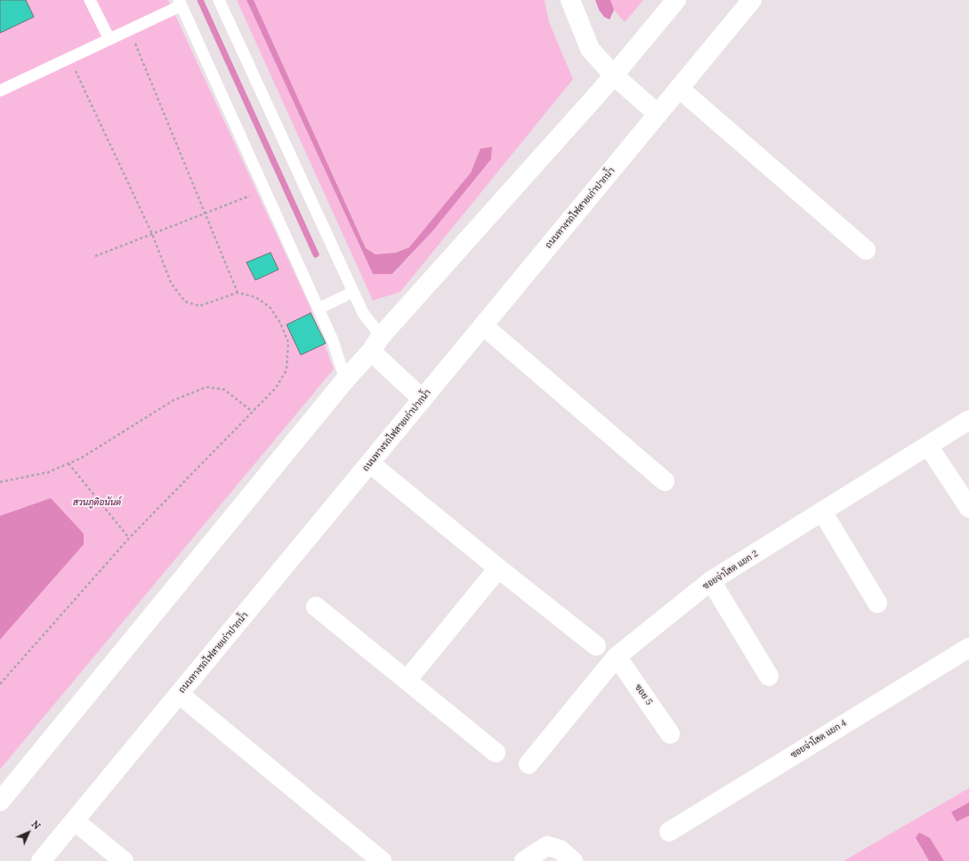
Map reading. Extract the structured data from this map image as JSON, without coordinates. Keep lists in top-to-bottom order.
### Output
{
  "streets": {
    "street": [
      "ถนนทางรถไฟสายเก่าปากน้ำ",
      "ซอยจ่าโสด แยก 2",
      "ซอย 5",
      "ซอยจ่าโสด แยก 4"
    ]
  },
  "crossings": [
    ["ซอยจ่าโสด แยก 2", "ซอย 5"]
  ],
  "parks": ["สวนภูติอนันต์"],
  "north": "top right"
}
